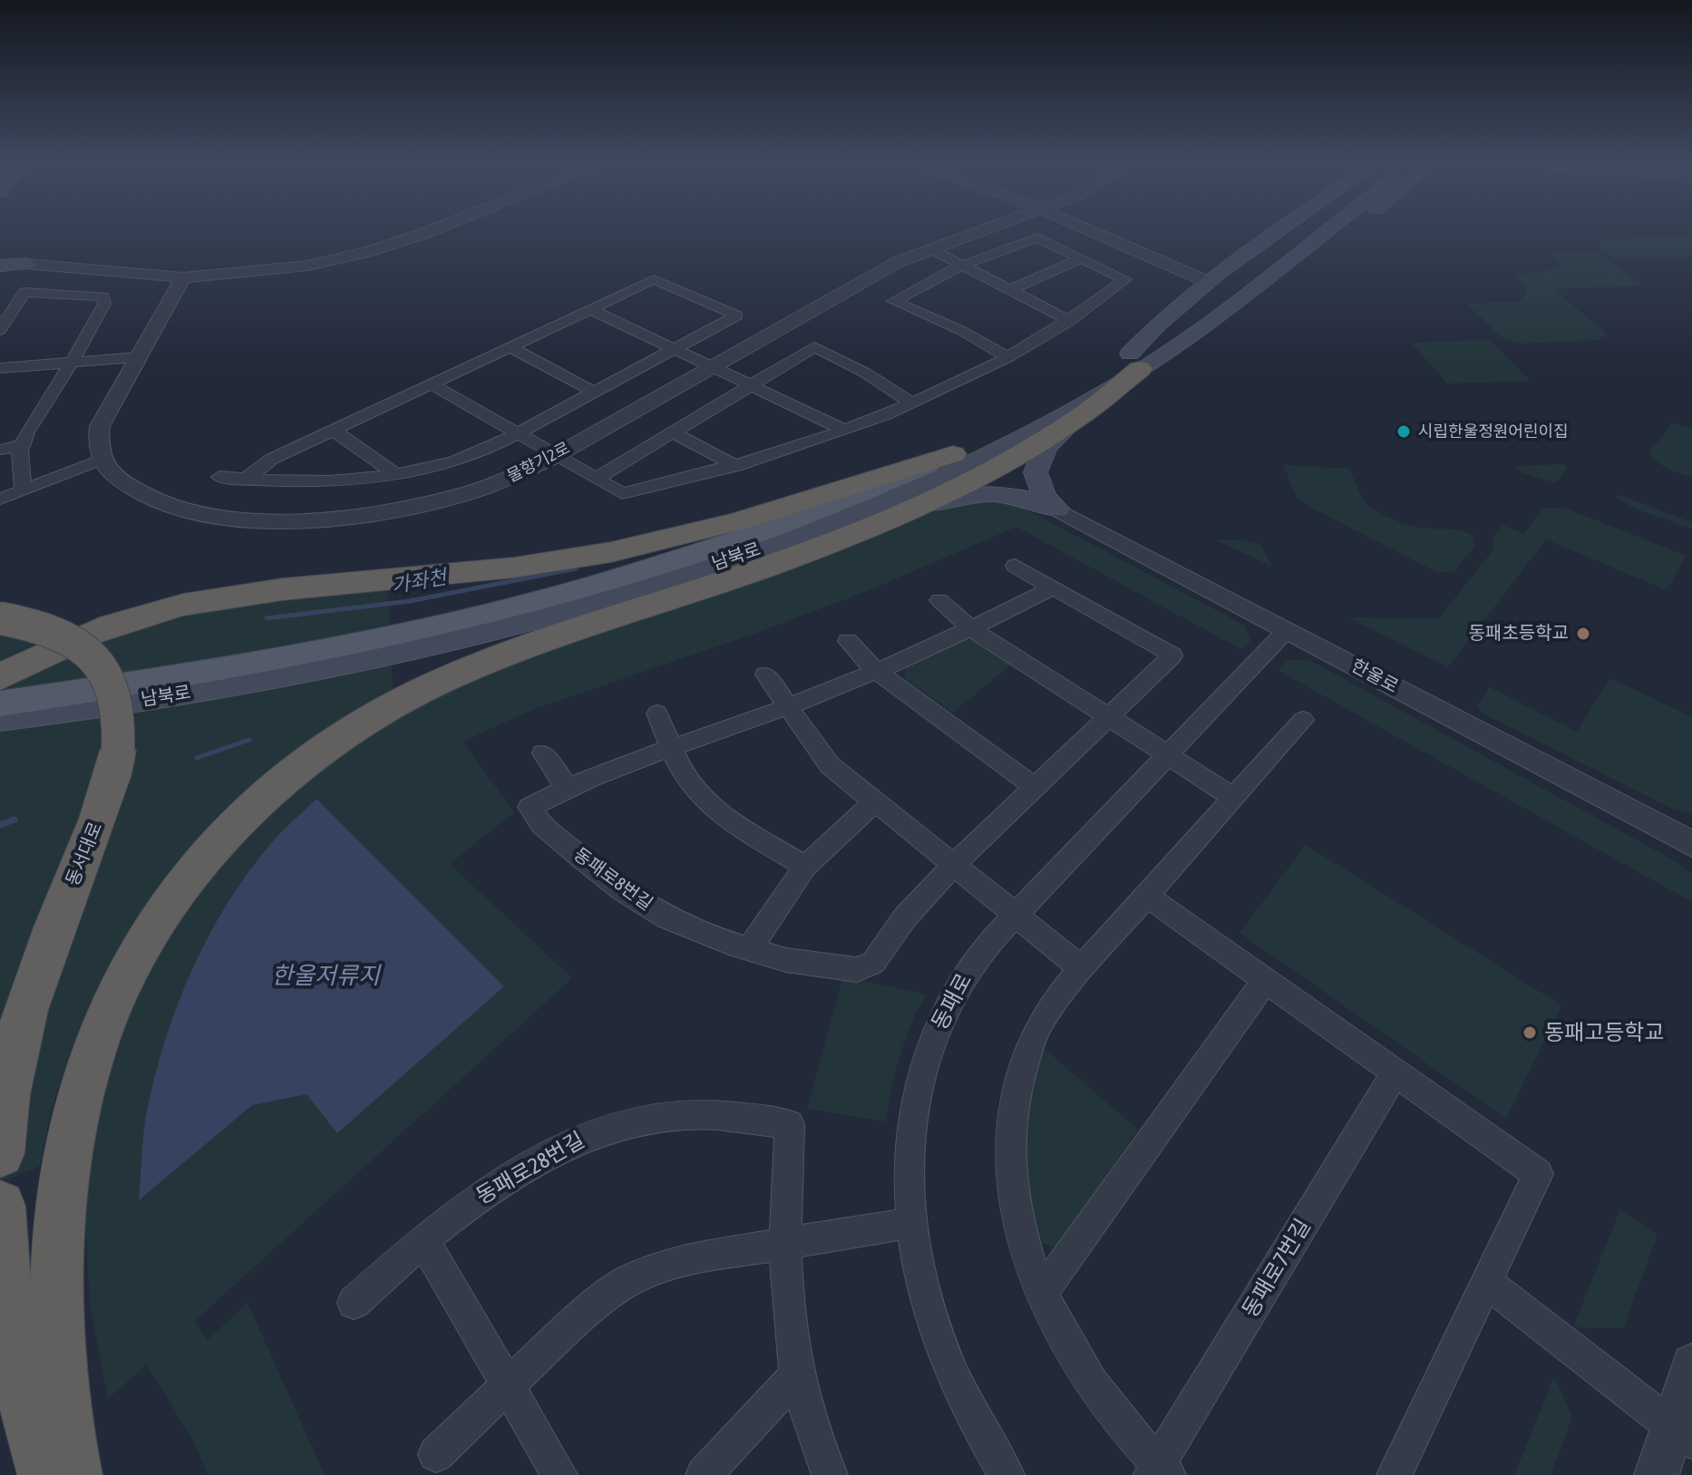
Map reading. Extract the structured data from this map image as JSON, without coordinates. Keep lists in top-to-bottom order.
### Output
{
  "streets": {
    "highway": ["동서대로"],
    "main road": ["남북로"],
    "street": [
      "물향기2로",
      "한울로",
      "동패로8번길",
      "동패로",
      "동패로28번길",
      "동패로7번길"
    ]
  },
  "crossings": [
    ["한울로", "동패로"]
  ],
  "water": ["가좌천", "한울저류지"],
  "places": ["시립한울정원어린이집", "동패초등학교", "동패고등학교"]
}
